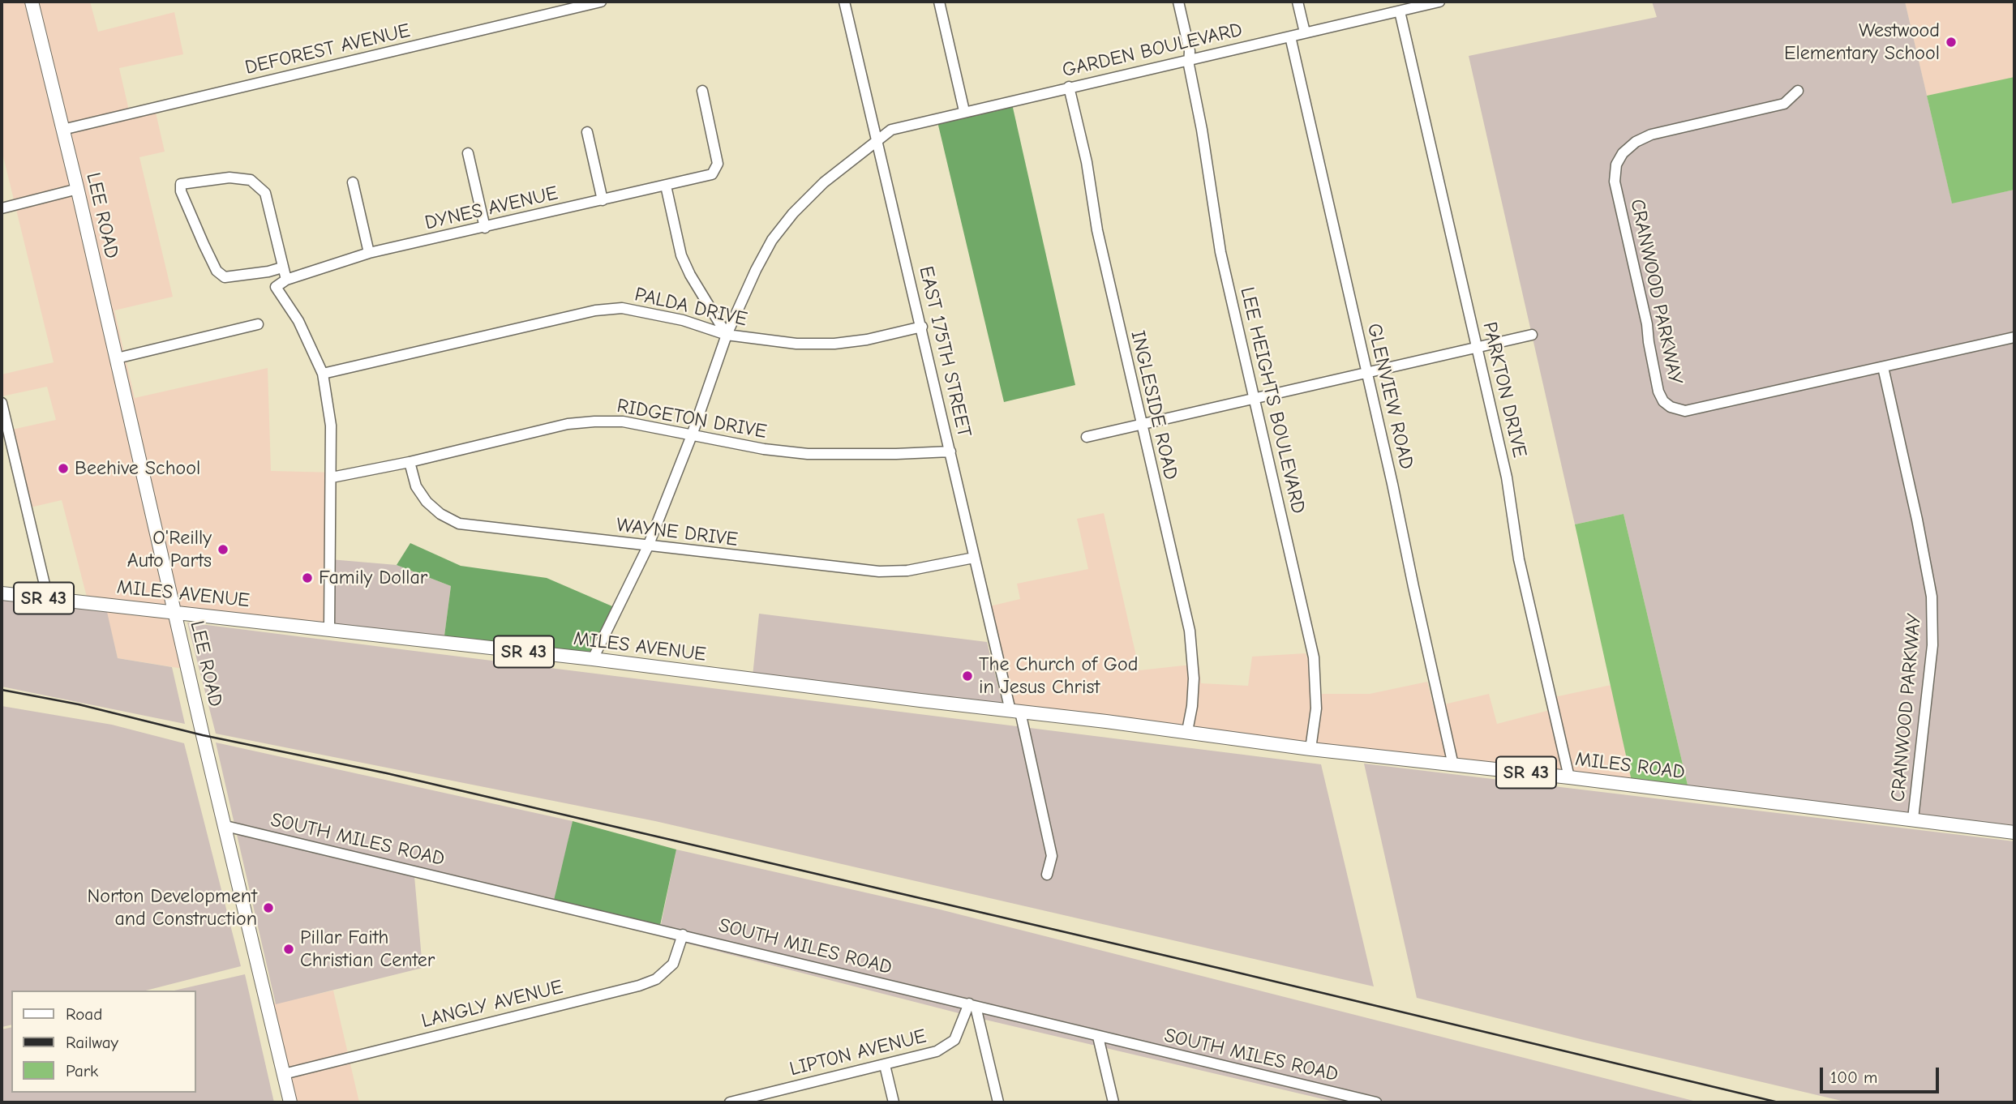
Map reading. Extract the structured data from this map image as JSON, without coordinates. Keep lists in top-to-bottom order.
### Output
{
  "streets": {
    "main road": [
      "LEE ROAD",
      "MILES AVENUE",
      "SR 43",
      "MILES ROAD"
    ],
    "street": [
      "DEFOREST AVENUE",
      "GARDEN BOULEVARD",
      "DYNES AVENUE",
      "CRANWOOD PARKWAY",
      "PALDA DRIVE",
      "EAST 175TH STREET",
      "PARKTON DRIVE",
      "GLENVIEW ROAD",
      "LEE HEIGHTS BOULEVARD",
      "INGLESIDE ROAD",
      "RIDGETON DRIVE",
      "WAYNE DRIVE",
      "SOUTH MILES ROAD",
      "LANGLY AVENUE",
      "LIPTON AVENUE"
    ]
  },
  "crossings": [
    ["DEFOREST AVENUE", "LEE ROAD"],
    ["GARDEN BOULEVARD", "PALDA DRIVE"],
    ["GARDEN BOULEVARD", "EAST 175TH STREET"],
    ["GARDEN BOULEVARD", "PARKTON DRIVE"],
    ["GARDEN BOULEVARD", "GLENVIEW ROAD"],
    ["GARDEN BOULEVARD", "LEE HEIGHTS BOULEVARD"],
    ["GARDEN BOULEVARD", "INGLESIDE ROAD"],
    ["GARDEN BOULEVARD", "RIDGETON DRIVE"],
    ["GARDEN BOULEVARD", "WAYNE DRIVE"],
    ["GARDEN BOULEVARD", "MILES AVENUE"],
    ["DYNES AVENUE", "PALDA DRIVE"],
    ["LEE ROAD", "MILES AVENUE"],
    ["LEE ROAD", "SOUTH MILES ROAD"],
    ["LEE ROAD", "LANGLY AVENUE"],
    ["CRANWOOD PARKWAY", "MILES ROAD"],
    ["PALDA DRIVE", "EAST 175TH STREET"],
    ["EAST 175TH STREET", "RIDGETON DRIVE"],
    ["EAST 175TH STREET", "WAYNE DRIVE"],
    ["EAST 175TH STREET", "MILES AVENUE"],
    ["PARKTON DRIVE", "MILES ROAD"],
    ["GLENVIEW ROAD", "MILES ROAD"],
    ["LEE HEIGHTS BOULEVARD", "MILES ROAD"],
    ["INGLESIDE ROAD", "MILES ROAD"],
    ["RIDGETON DRIVE", "WAYNE DRIVE"],
    ["MILES AVENUE", "MILES ROAD"],
    ["SOUTH MILES ROAD", "LANGLY AVENUE"],
    ["SOUTH MILES ROAD", "LIPTON AVENUE"]
  ],
  "places": [
    "Westwood Elementary School",
    "Beehive School",
    "O'Reilly Auto Parts",
    "Family Dollar",
    "The Church of God in Jesus Christ",
    "Norton Development and Construction",
    "Pillar Faith Christian Center"
  ],
  "legend": ["Road", "Railway", "Park"],
  "scale_bar": "100 m"
}
